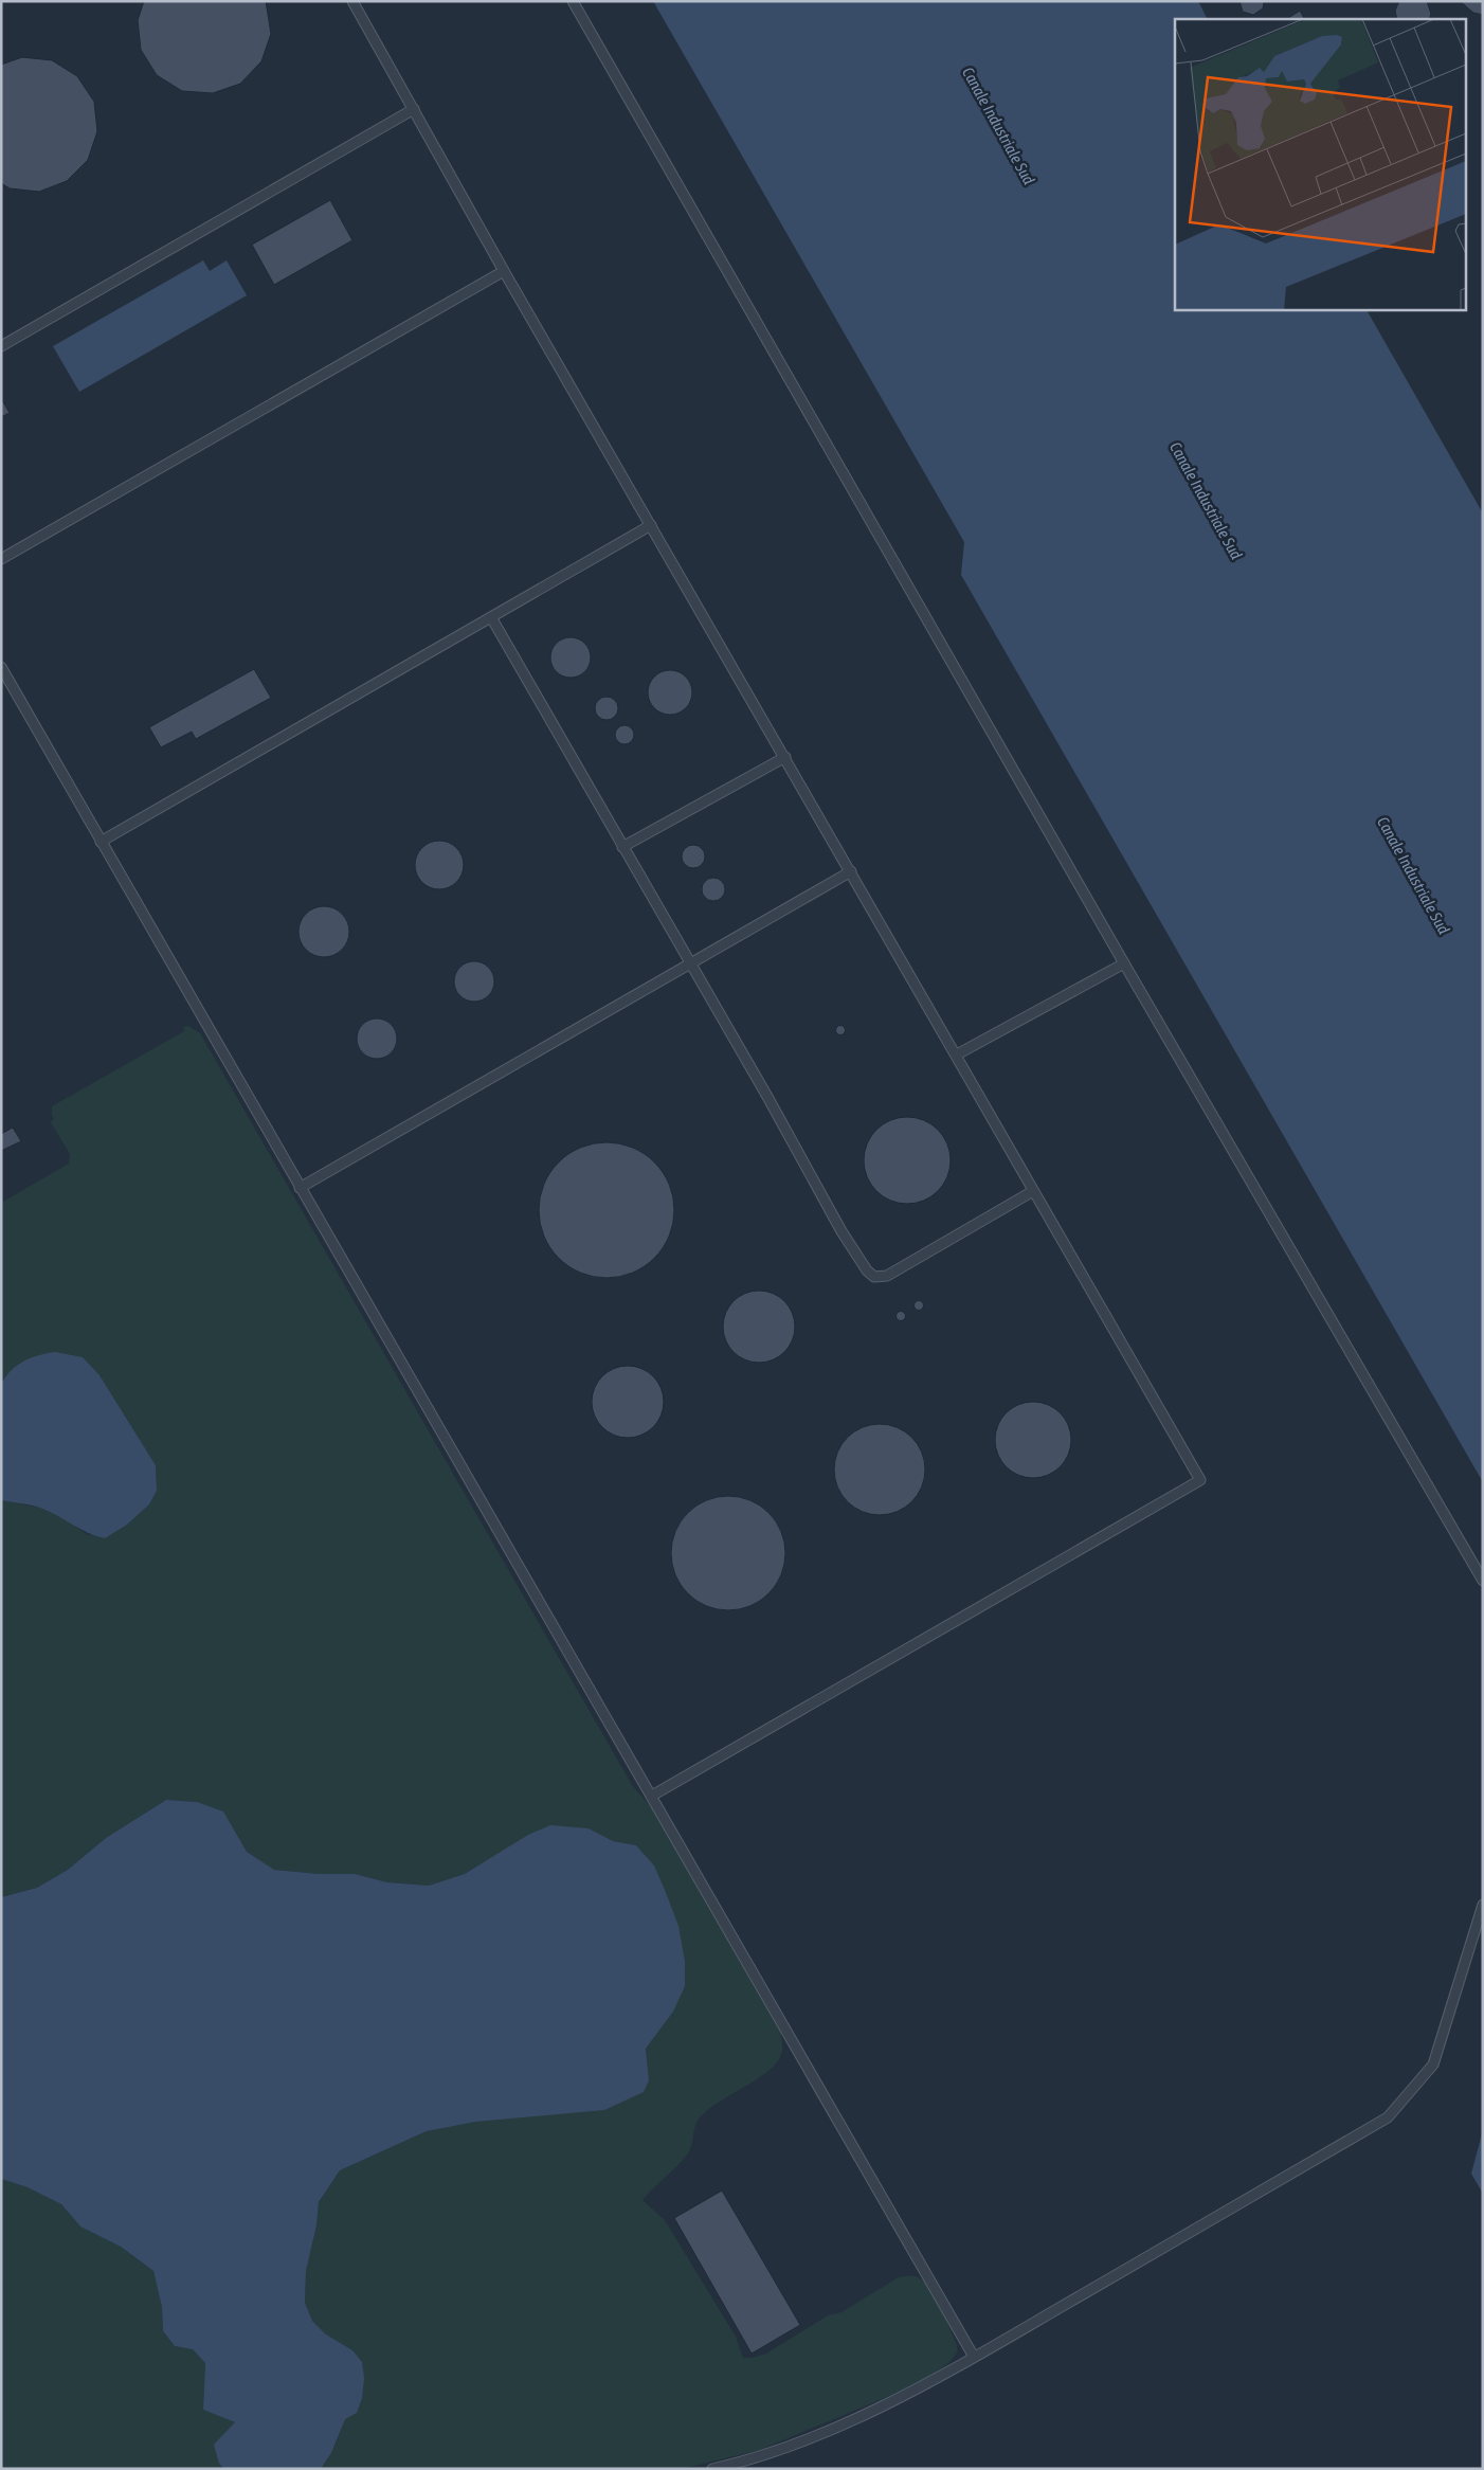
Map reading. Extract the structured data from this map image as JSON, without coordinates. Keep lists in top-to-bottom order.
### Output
{
  "water": ["Canale Industriale Sud"]
}
